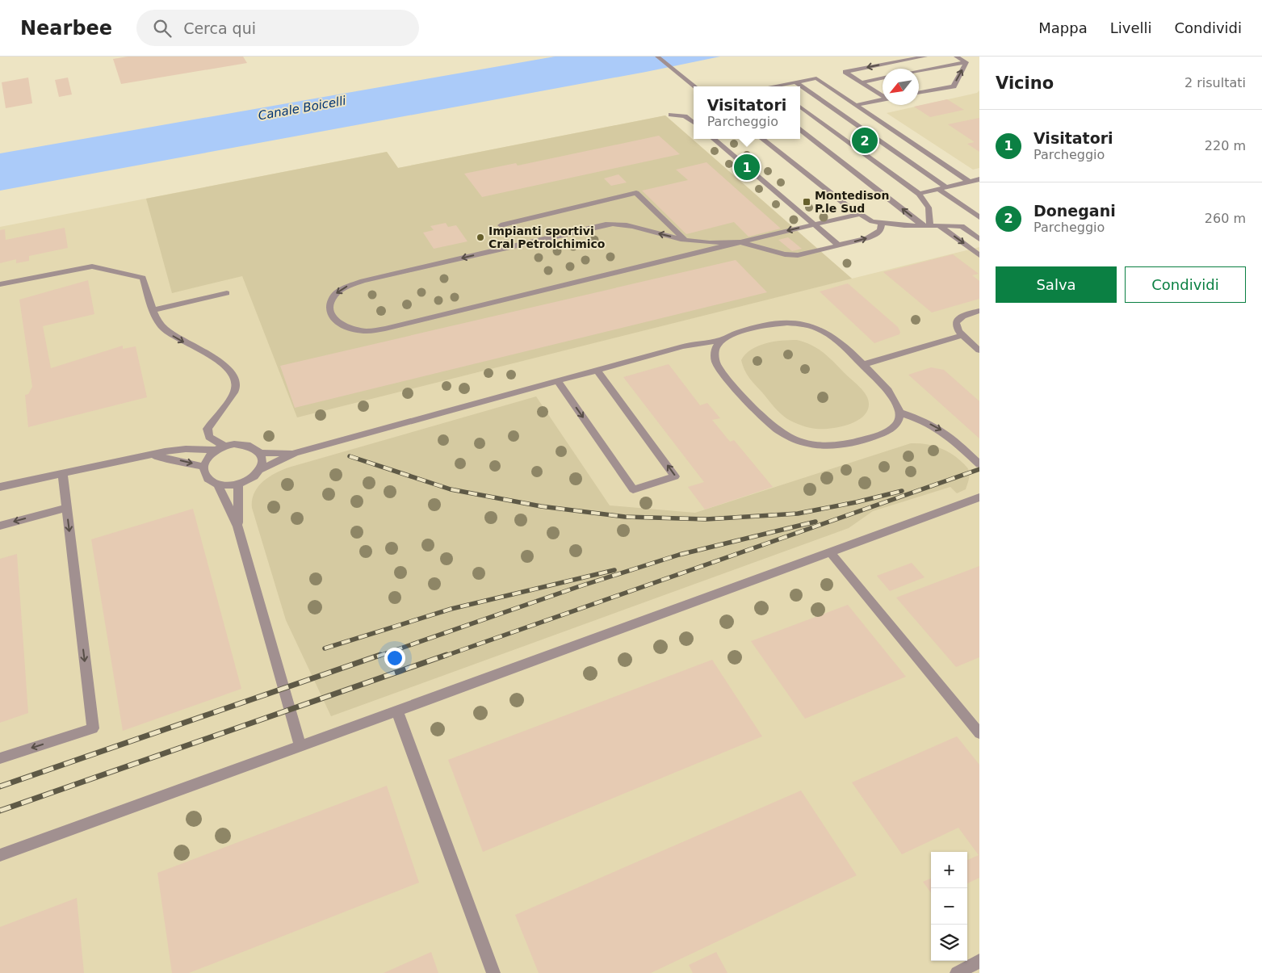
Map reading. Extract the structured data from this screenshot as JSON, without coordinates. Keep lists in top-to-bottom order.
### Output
{
  "water": ["Canale Boicelli"],
  "places": {
    "transit": ["Montedison P.le Sud"],
    "other": ["Impianti sportivi Cral Petrolchimico"]
  },
  "north": "bottom left",
  "page": {
    "header": "Nearbee",
    "search": "Cerca qui",
    "nav": ["Mappa", "Livelli", "Condividi"],
    "heading": ["Vicino", "2 risultati"],
    "popup": ["Visitatori", "Parcheggio"],
    "list": [
      {
        "mark": "1",
        "name": "Visitatori",
        "note": "Parcheggio",
        "value": "220 m"
      },
      {
        "mark": "2",
        "name": "Donegani",
        "note": "Parcheggio",
        "value": "260 m"
      }
    ],
    "pins": ["2", "1"],
    "buttons": ["Salva", "Condividi"],
    "map_buttons": ["+", "−"]
  }
}
